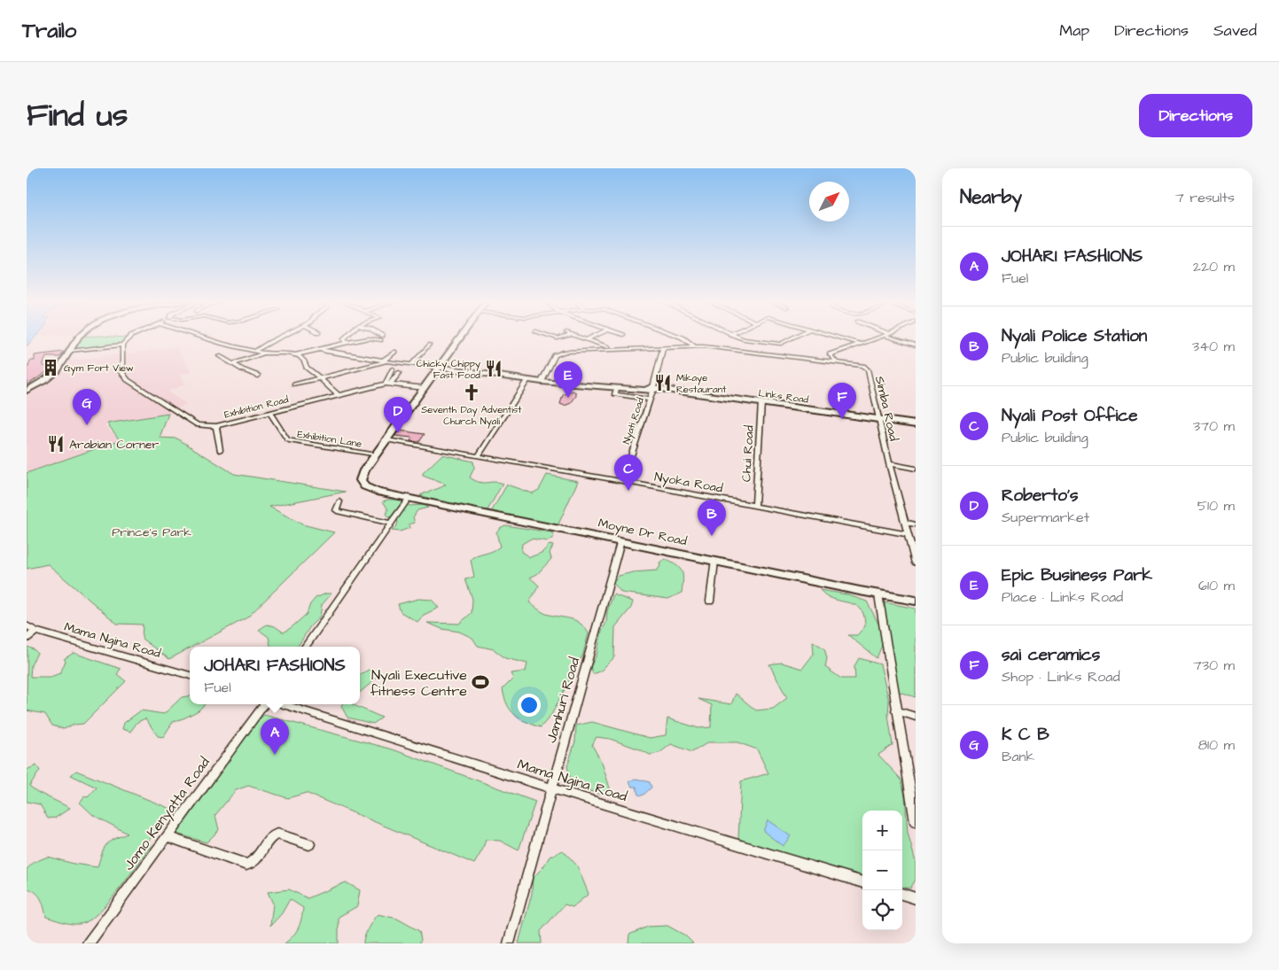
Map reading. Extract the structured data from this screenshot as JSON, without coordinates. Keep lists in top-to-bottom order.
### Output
{
  "streets": {
    "main road": ["Links Road", "Moyne Dr Road"],
    "street": [
      "Exhibition Road",
      "Simba Road",
      "Nyati Road",
      "Exhibition Lane",
      "Chui Road",
      "Nyoka Road",
      "Mama Ngina Road",
      "Jamhuri Road",
      "Jomo Kenyatta Road"
    ]
  },
  "crossings": [
    ["Links Road", "Simba Road"],
    ["Links Road", "Nyati Road"],
    ["Links Road", "Chui Road"],
    ["Exhibition Road", "Exhibition Lane"],
    ["Simba Road", "Nyoka Road"],
    ["Nyati Road", "Nyoka Road"],
    ["Exhibition Lane", "Moyne Dr Road"],
    ["Chui Road", "Nyoka Road"],
    ["Moyne Dr Road", "Jamhuri Road"],
    ["Mama Ngina Road", "Jamhuri Road"]
  ],
  "parks": ["Prince's Park"],
  "places": {
    "building": ["Gym Fort View"],
    "restaurant": ["Chicky Chippy Fast Food", "Mikaye Restaurant", "Arabian Corner"],
    "church": ["Seventh Day Adventist Church Nyali"],
    "sports": ["Nyali Executive fitness Centre"]
  },
  "north": "top right",
  "page": {
    "header": "Trailo",
    "nav": ["Map", "Directions", "Saved"],
    "title": "Find us",
    "buttons": "Directions",
    "heading": ["Nearby", "7 results"],
    "list": [
      {
        "mark": "A",
        "name": "JOHARI FASHIONS",
        "note": "Fuel",
        "value": "220 m"
      },
      {
        "mark": "B",
        "name": "Nyali Police Station",
        "note": "Public building",
        "value": "340 m"
      },
      {
        "mark": "C",
        "name": "Nyali Post Office",
        "note": "Public building",
        "value": "370 m"
      },
      {
        "mark": "D",
        "name": "Roberto's",
        "note": "Supermarket",
        "value": "510 m"
      },
      {
        "mark": "E",
        "name": "Epic Business Park",
        "note": "Place · Links Road",
        "value": "610 m"
      },
      {
        "mark": "F",
        "name": "sai ceramics",
        "note": "Shop · Links Road",
        "value": "730 m"
      },
      {
        "mark": "G",
        "name": "K C B",
        "note": "Bank",
        "value": "810 m"
      }
    ],
    "pins": [
      "E",
      "F",
      "G",
      "D",
      "C",
      "B",
      "A"
    ],
    "popup": ["JOHARI FASHIONS", "Fuel"],
    "map_buttons": ["+", "−"]
  }
}
